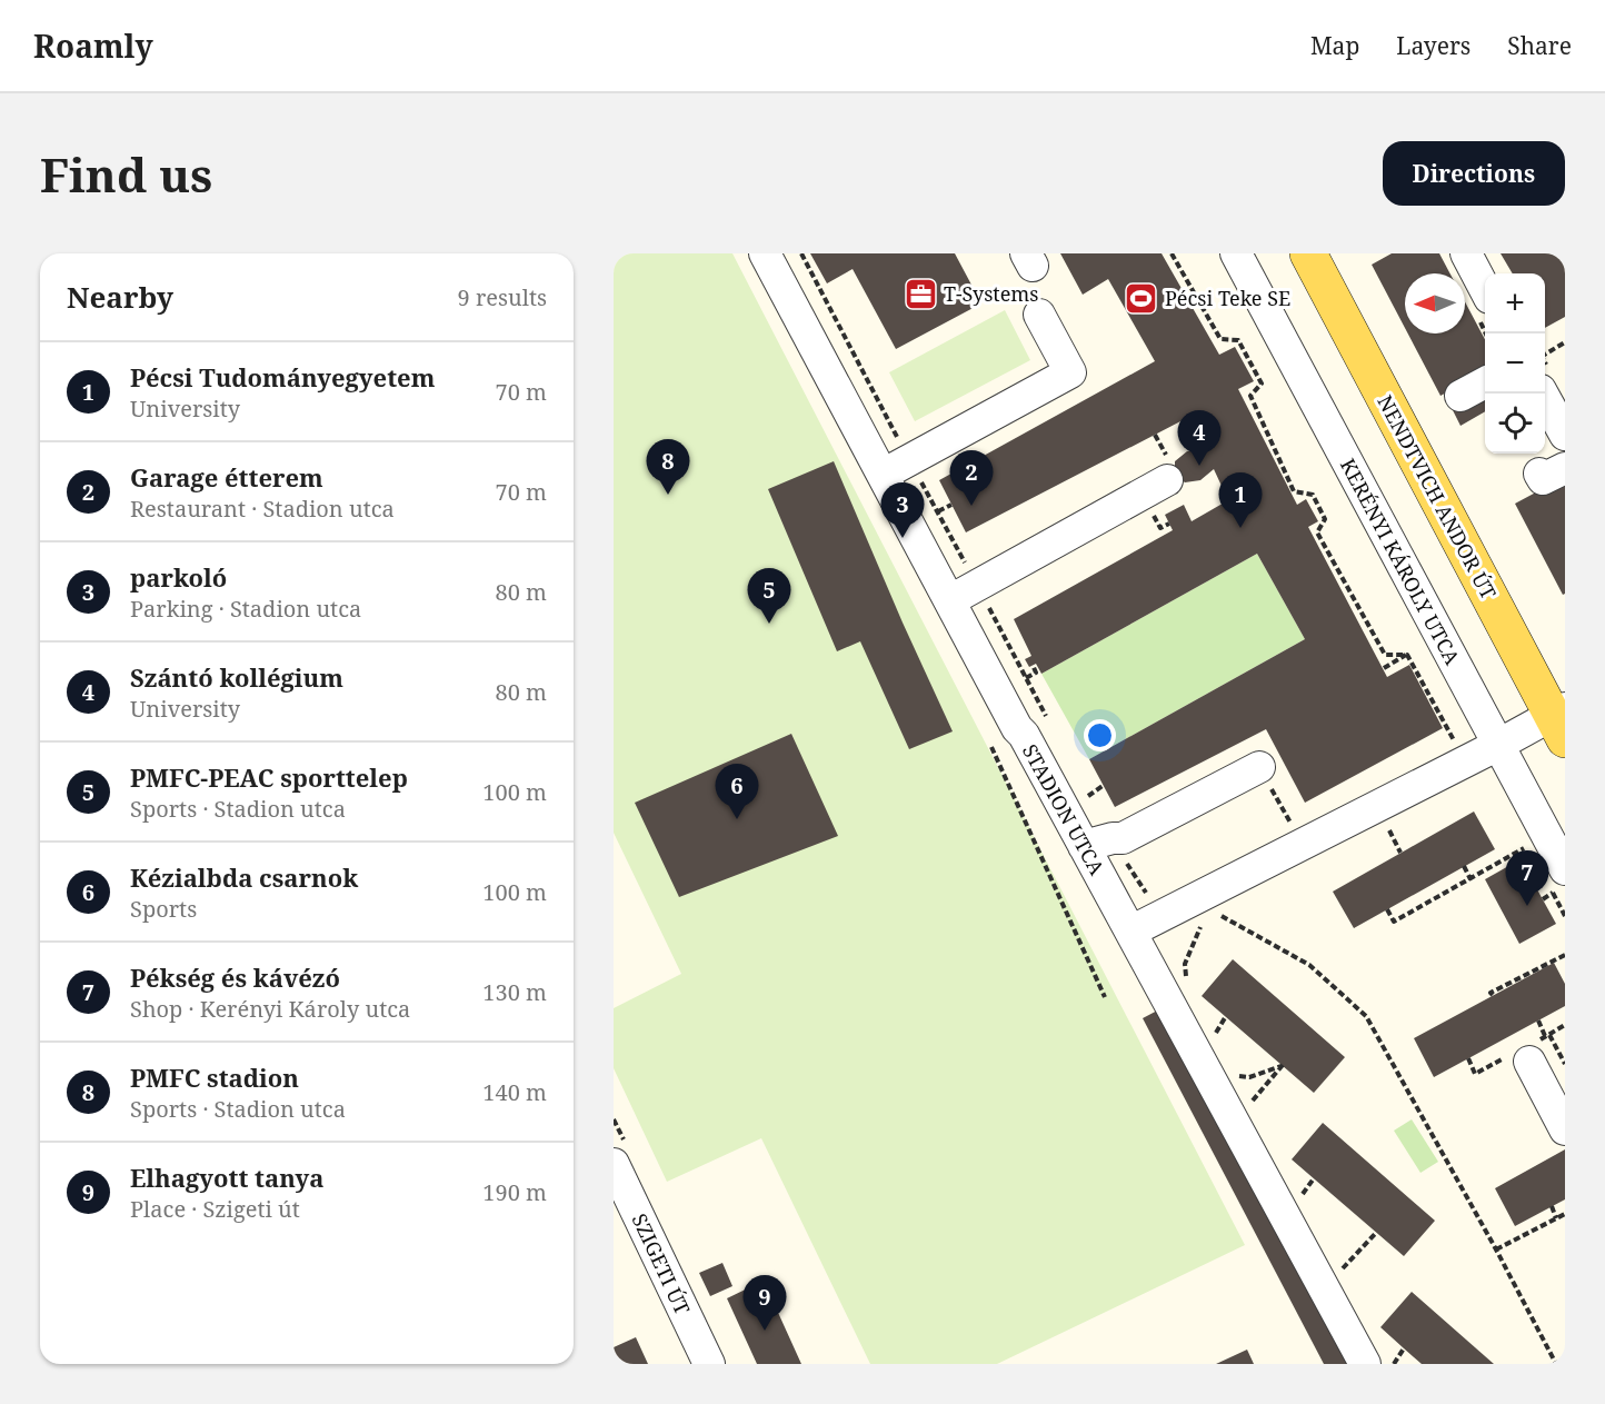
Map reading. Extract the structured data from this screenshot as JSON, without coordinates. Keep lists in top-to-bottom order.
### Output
{
  "streets": {
    "main road": ["NENDTVICH ANDOR ÚT"],
    "street": ["KERÉNYI KÁROLY UTCA", "STADION UTCA", "SZIGETI ÚT"]
  },
  "places": {
    "office": ["T-Systems"],
    "sports": ["Pécsi Teke SE"]
  },
  "north": "left",
  "page": {
    "header": "Roamly",
    "nav": ["Map", "Layers", "Share"],
    "buttons": "Directions",
    "title": "Find us",
    "heading": ["Nearby", "9 results"],
    "map_buttons": ["+", "−"],
    "list": [
      {
        "mark": "1",
        "name": "Pécsi Tudományegyetem",
        "note": "University",
        "value": "70 m"
      },
      {
        "mark": "2",
        "name": "Garage étterem",
        "note": "Restaurant · Stadion utca",
        "value": "70 m"
      },
      {
        "mark": "3",
        "name": "parkoló",
        "note": "Parking · Stadion utca",
        "value": "80 m"
      },
      {
        "mark": "4",
        "name": "Szántó kollégium",
        "note": "University",
        "value": "80 m"
      },
      {
        "mark": "5",
        "name": "PMFC-PEAC sporttelep",
        "note": "Sports · Stadion utca",
        "value": "100 m"
      },
      {
        "mark": "6",
        "name": "Kézialbda csarnok",
        "note": "Sports",
        "value": "100 m"
      },
      {
        "mark": "7",
        "name": "Pékség és kávézó",
        "note": "Shop · Kerényi Károly utca",
        "value": "130 m"
      },
      {
        "mark": "8",
        "name": "PMFC stadion",
        "note": "Sports · Stadion utca",
        "value": "140 m"
      },
      {
        "mark": "9",
        "name": "Elhagyott tanya",
        "note": "Place · Szigeti út",
        "value": "190 m"
      }
    ],
    "pins": [
      "4",
      "8",
      "2",
      "1",
      "3",
      "5",
      "6",
      "7",
      "9"
    ]
  }
}
